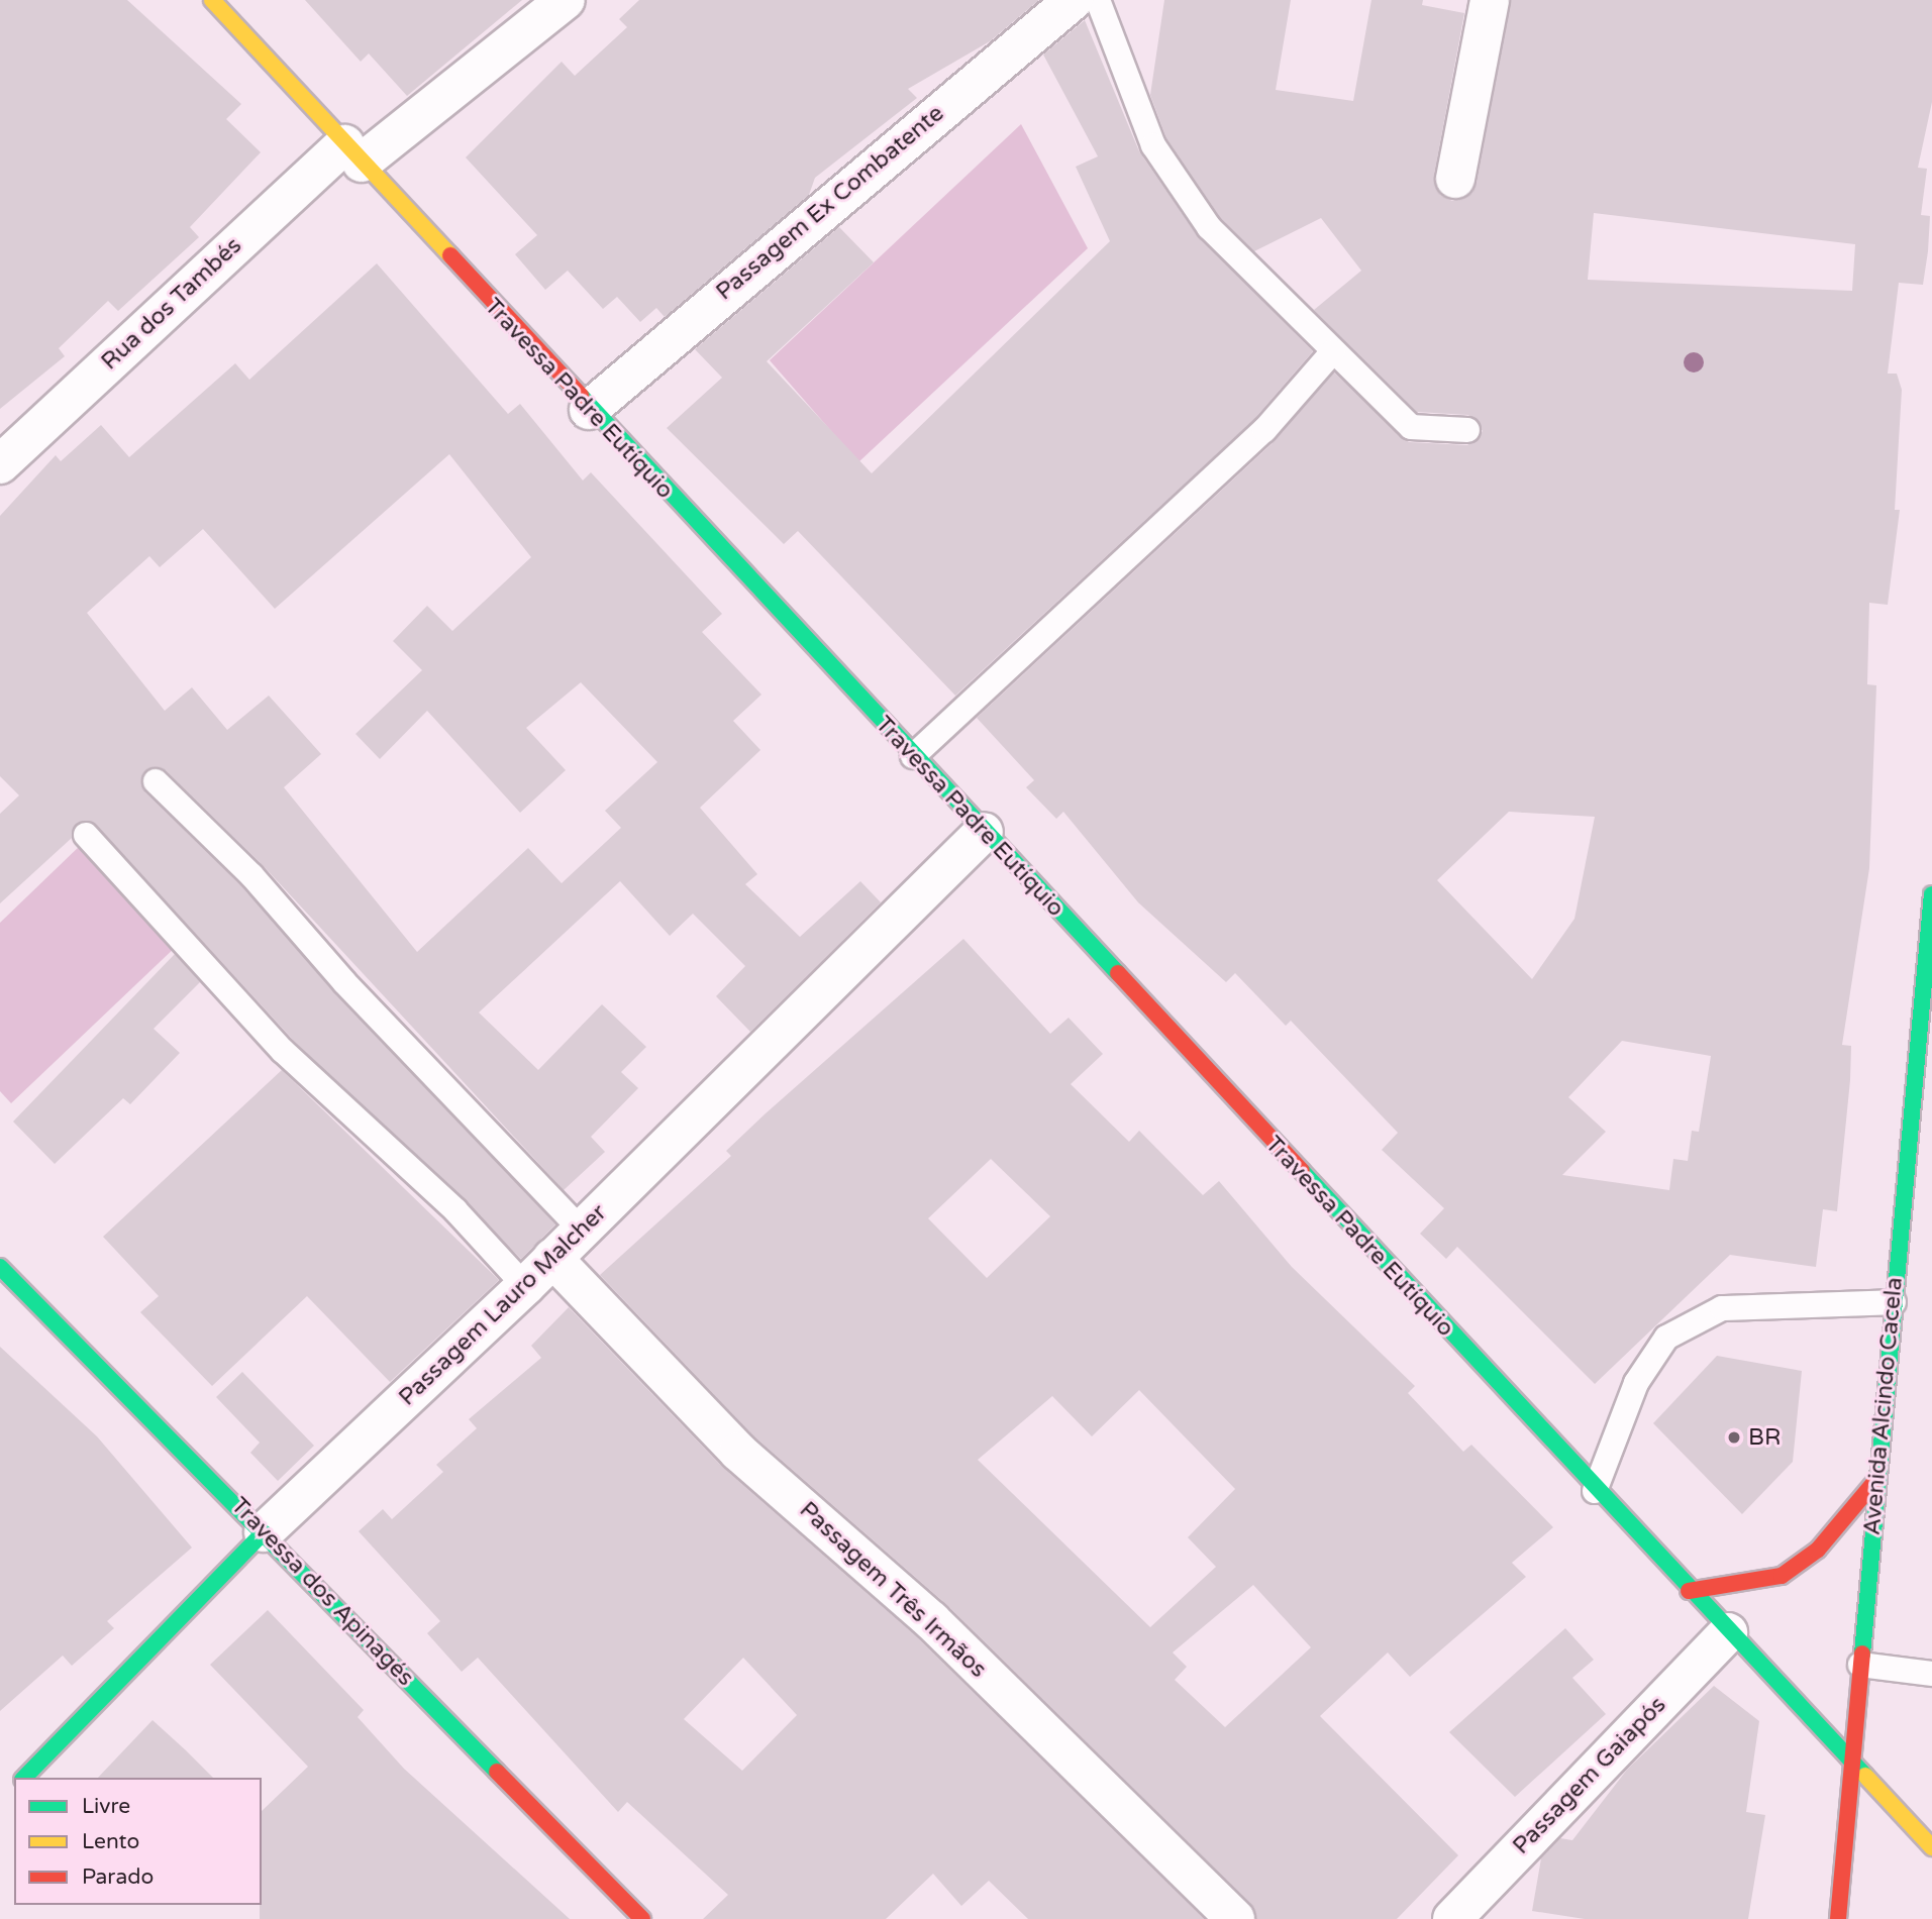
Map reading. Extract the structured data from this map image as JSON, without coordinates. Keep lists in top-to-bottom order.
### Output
{
  "streets": {
    "main road": [
      "Travessa Padre Eutíquio",
      "Passagem Lauro Malcher",
      "Avenida Alcindo Cacela",
      "Travessa dos Apinagés"
    ],
    "street": [
      "Passagem Ex Combatente",
      "Rua dos Tambés",
      "Passagem Três Irmãos",
      "Passagem Gaiapós"
    ]
  },
  "crossings": [
    ["Passagem Ex Combatente", "Travessa Padre Eutíquio"],
    ["Rua dos Tambés", "Travessa Padre Eutíquio"],
    ["Travessa Padre Eutíquio", "Passagem Lauro Malcher"],
    ["Travessa Padre Eutíquio", "Avenida Alcindo Cacela"],
    ["Travessa Padre Eutíquio", "Passagem Gaiapós"],
    ["Passagem Lauro Malcher", "Passagem Três Irmãos"],
    ["Passagem Lauro Malcher", "Travessa dos Apinagés"]
  ],
  "places": ["BR"],
  "legend": ["Livre", "Lento", "Parado"]
}
